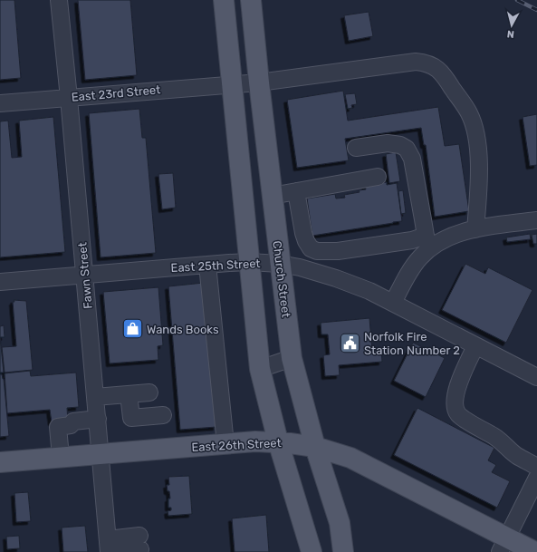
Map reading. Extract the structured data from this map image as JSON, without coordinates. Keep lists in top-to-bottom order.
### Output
{
  "streets": {
    "main road": ["Church Street", "East 26th Street"],
    "street": ["East 23rd Street", "East 25th Street", "Fawn Street"]
  },
  "crossings": [
    ["East 23rd Street", "Fawn Street"],
    ["East 23rd Street", "Church Street"],
    ["East 25th Street", "Fawn Street"],
    ["East 25th Street", "Church Street"],
    ["Fawn Street", "East 26th Street"],
    ["Church Street", "East 26th Street"]
  ],
  "places": {
    "shop": ["Wands Books"],
    "public building": ["Norfolk Fire Station Number 2"]
  },
  "north": "bottom"
}
